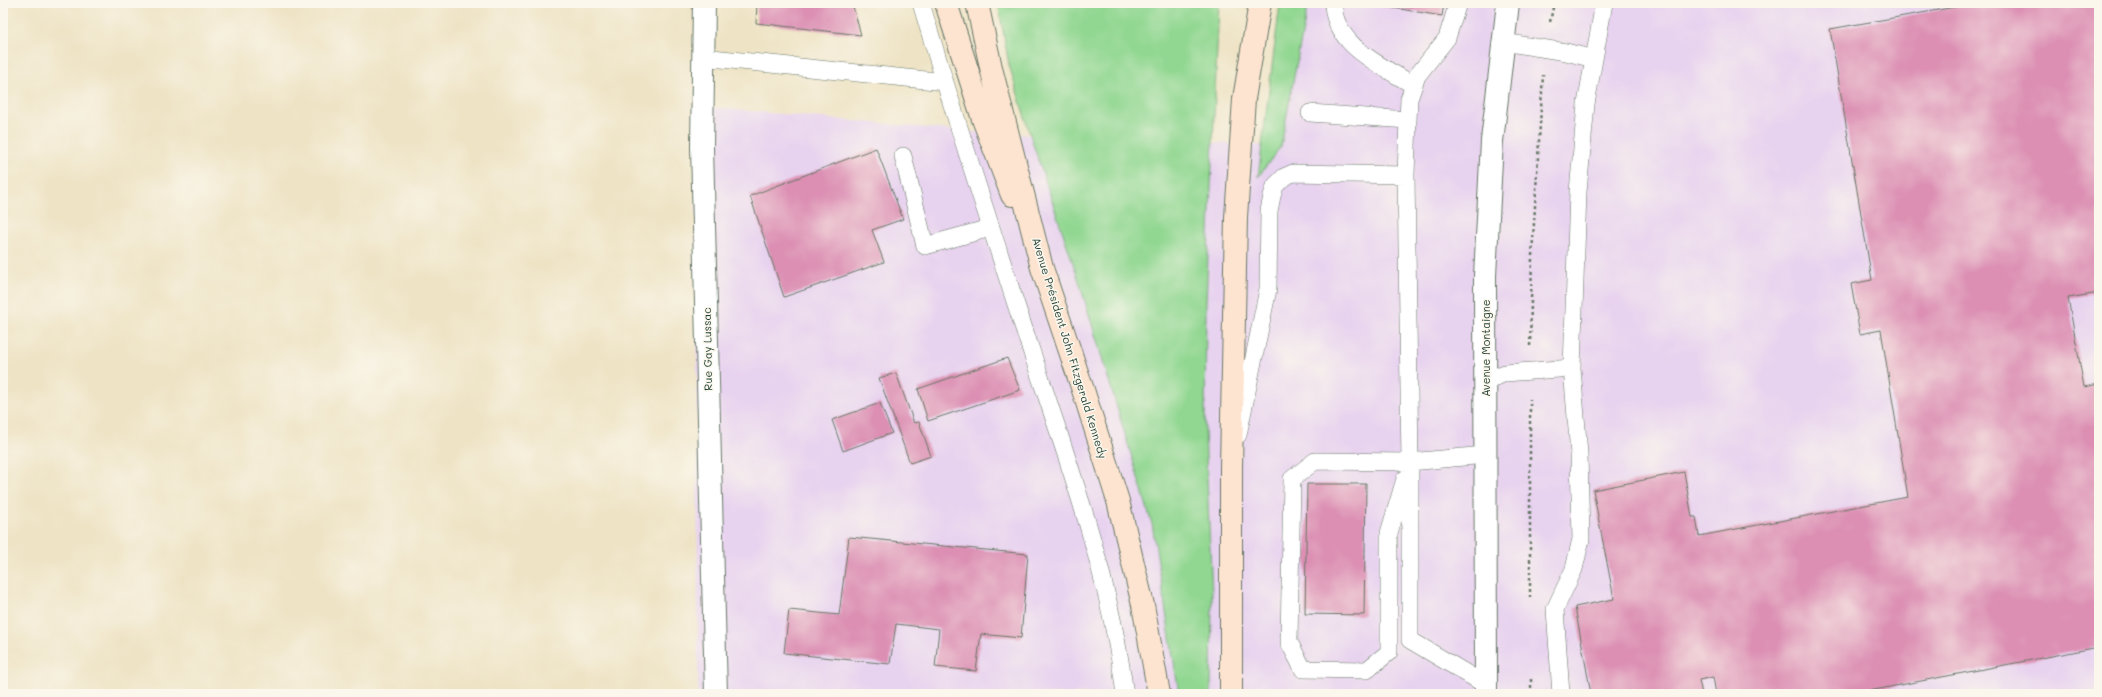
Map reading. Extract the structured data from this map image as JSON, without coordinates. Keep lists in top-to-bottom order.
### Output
{
  "streets": {
    "main road": ["Avenue Président John Fitzgerald Kennedy"],
    "street": ["Avenue Montaigne", "Rue Gay Lussac"]
  }
}
